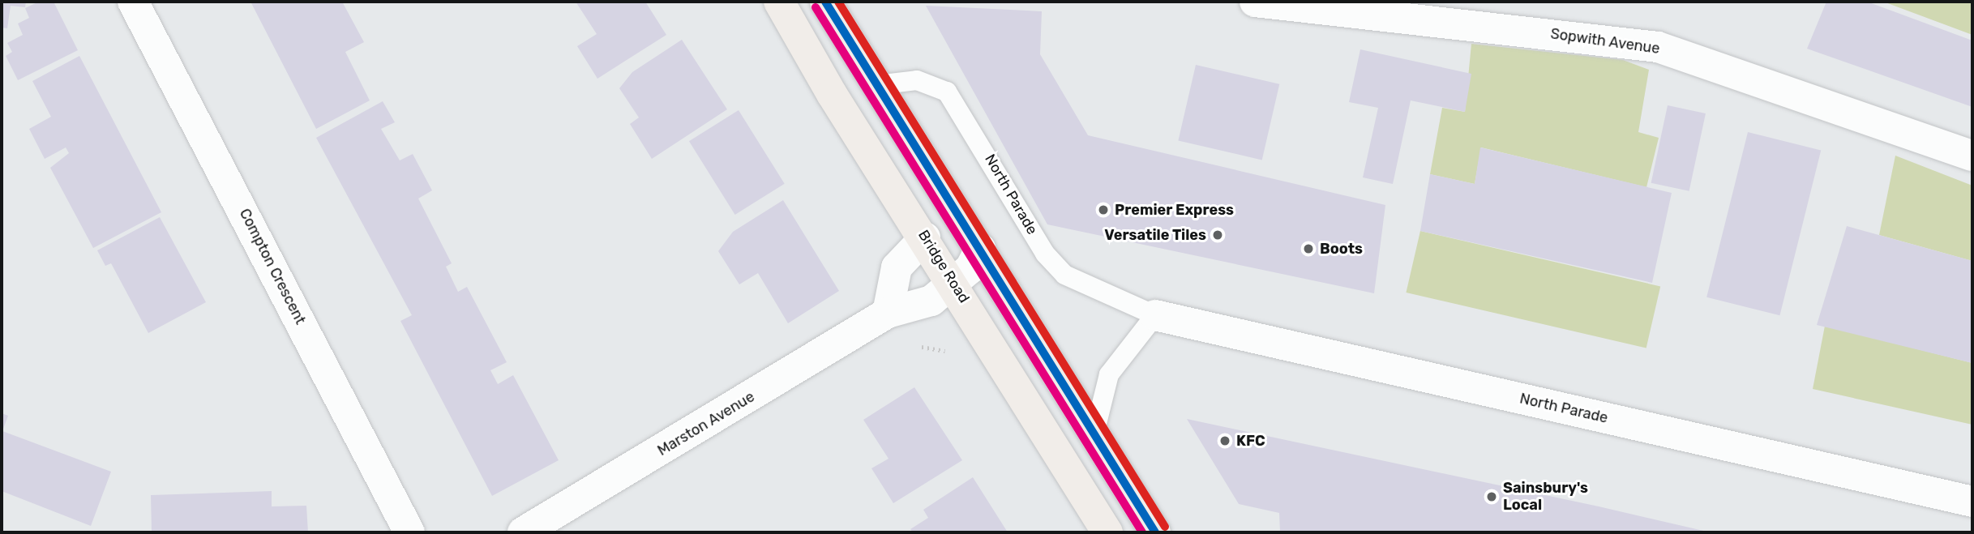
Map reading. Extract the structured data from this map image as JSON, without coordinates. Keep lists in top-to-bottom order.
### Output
{
  "streets": {
    "street": [
      "Sopwith Avenue",
      "North Parade",
      "Compton Crescent",
      "Bridge Road",
      "Marston Avenue"
    ]
  },
  "crossings": [
    ["Bridge Road", "Marston Avenue"]
  ],
  "places": [
    "Premier Express",
    "Versatile Tiles",
    "Boots",
    "KFC",
    "Sainsbury's Local"
  ]
}
